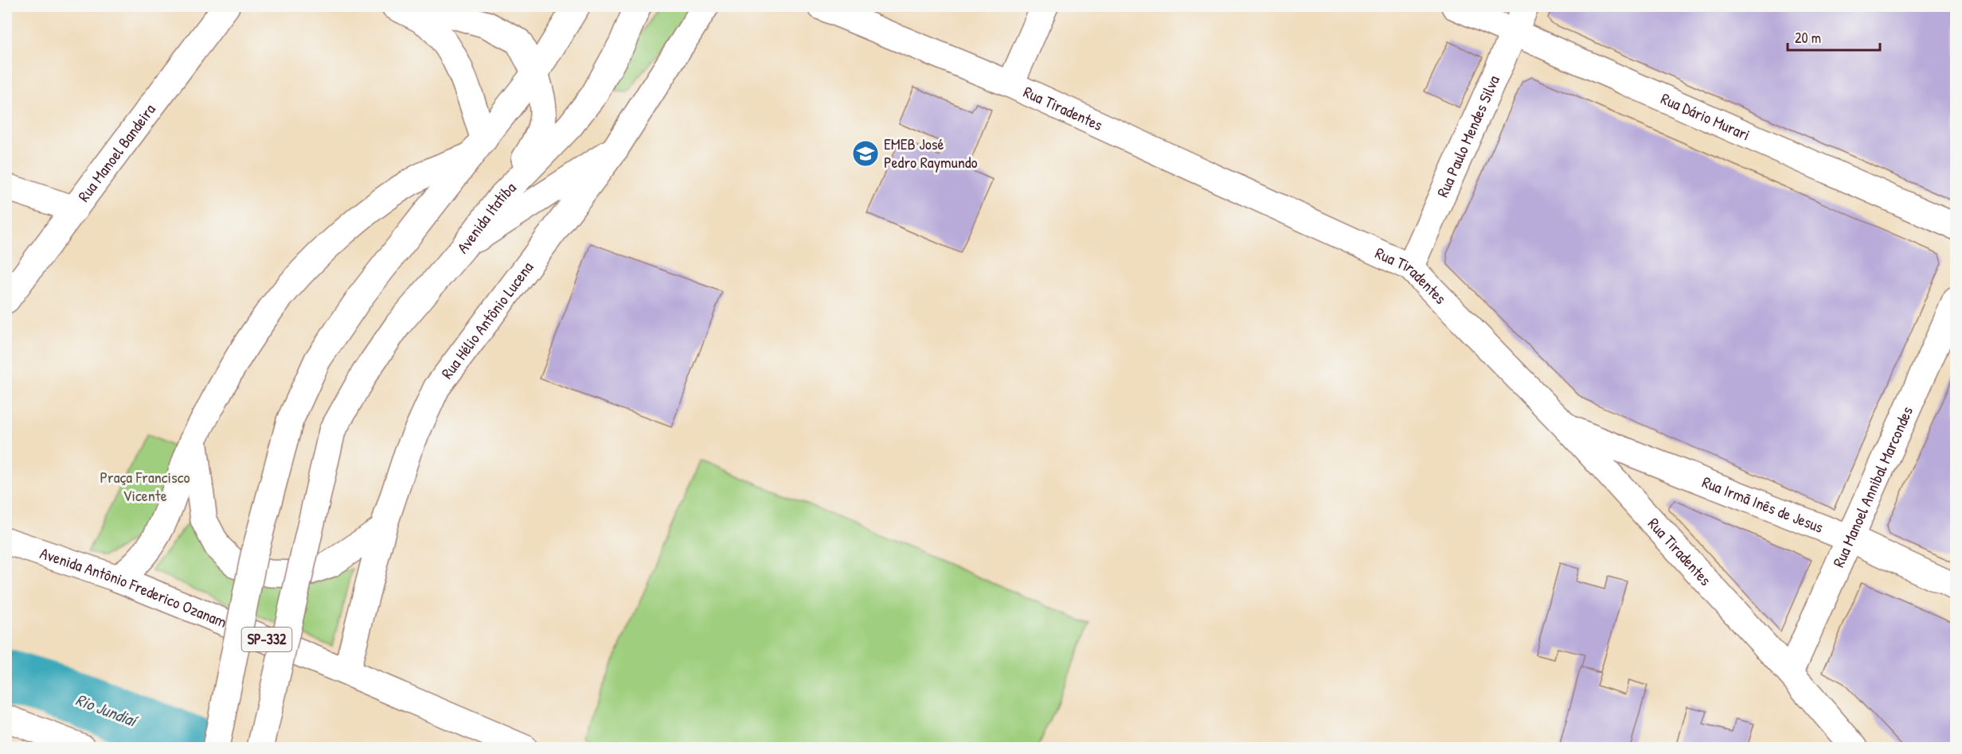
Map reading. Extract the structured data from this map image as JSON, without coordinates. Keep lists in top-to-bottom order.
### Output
{
  "streets": {
    "street": [
      "Rua Tiradentes",
      "Rua Dário Murari",
      "Rua Paulo Mendes Silva",
      "Rua Manoel Bandeira",
      "Avenida Itatiba",
      "Rua Hélio Antônio Lucena",
      "Rua Manoel Annibal Marcondes",
      "Rua Irmã Inês de Jesus",
      "Avenida Antônio Frederico Ozanam",
      "SP-332"
    ]
  },
  "crossings": [
    ["Rua Tiradentes", "Rua Paulo Mendes Silva"],
    ["Rua Tiradentes", "Rua Manoel Annibal Marcondes"],
    ["Rua Tiradentes", "Rua Irmã Inês de Jesus"],
    ["Rua Dário Murari", "Rua Paulo Mendes Silva"],
    ["Rua Hélio Antônio Lucena", "Avenida Antônio Frederico Ozanam"],
    ["Rua Manoel Annibal Marcondes", "Rua Irmã Inês de Jesus"]
  ],
  "water": ["Rio Jundiaí"],
  "parks": ["Praça Francisco Vicente"],
  "places": {
    "school or university": ["EMEB José Pedro Raymundo"]
  },
  "scale_bar": "20 m"
}
